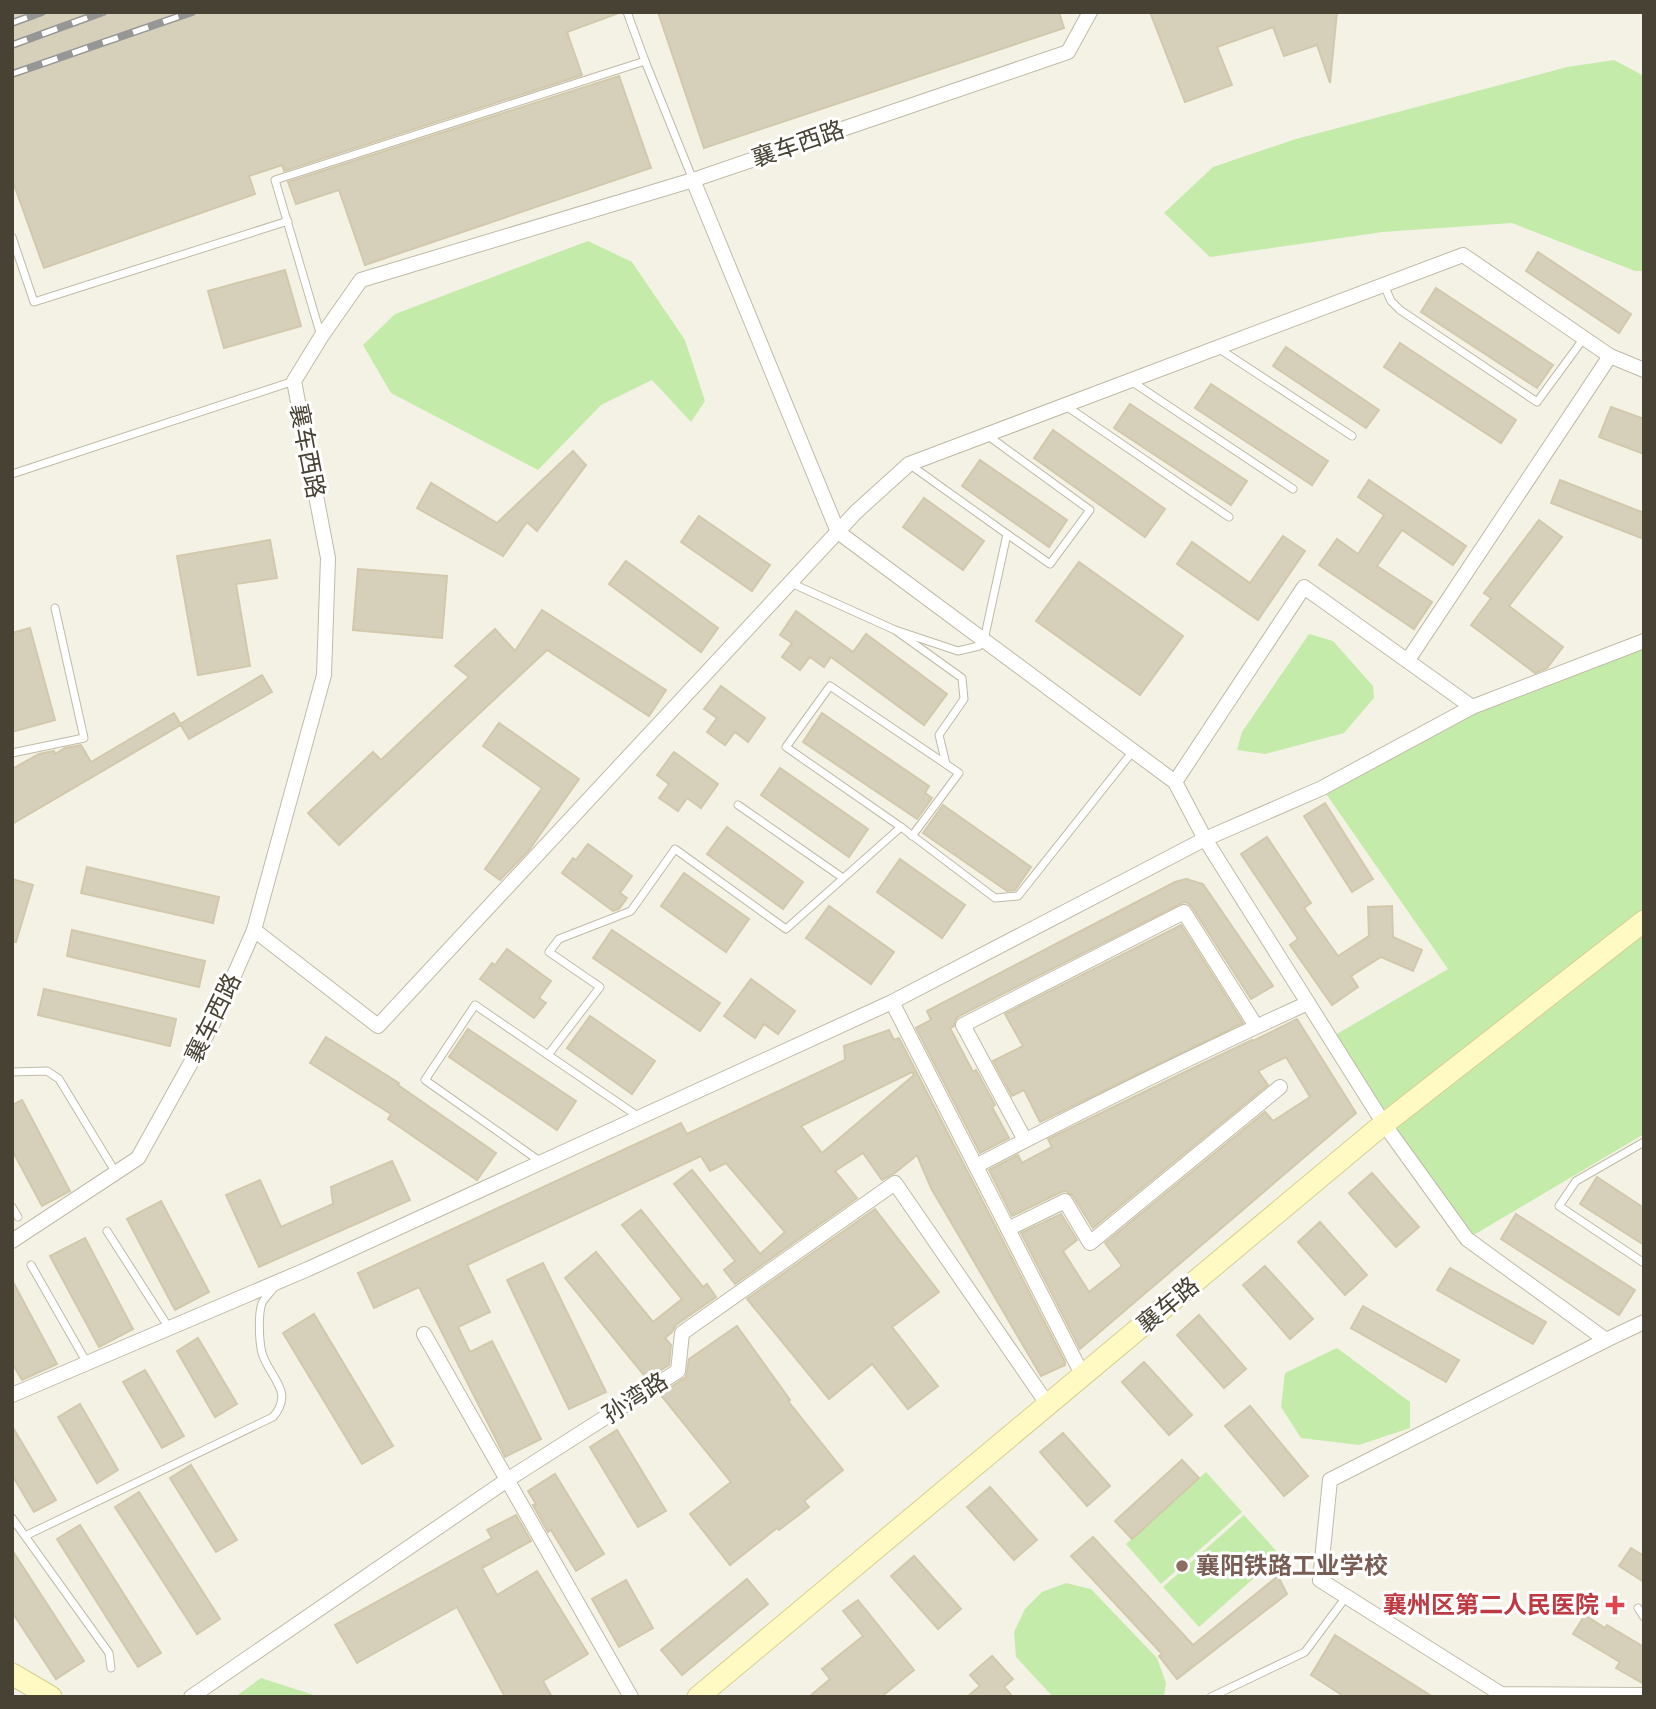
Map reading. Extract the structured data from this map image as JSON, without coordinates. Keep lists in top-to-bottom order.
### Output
{
  "streets": {
    "street": ["襄车西路", "襄车路", "孙湾路"]
  },
  "crossings": [
    ["襄车路", "孙湾路"]
  ],
  "places": {
    "other": ["襄阳铁路工业学校"],
    "health": ["襄州区第二人民医院"]
  }
}
